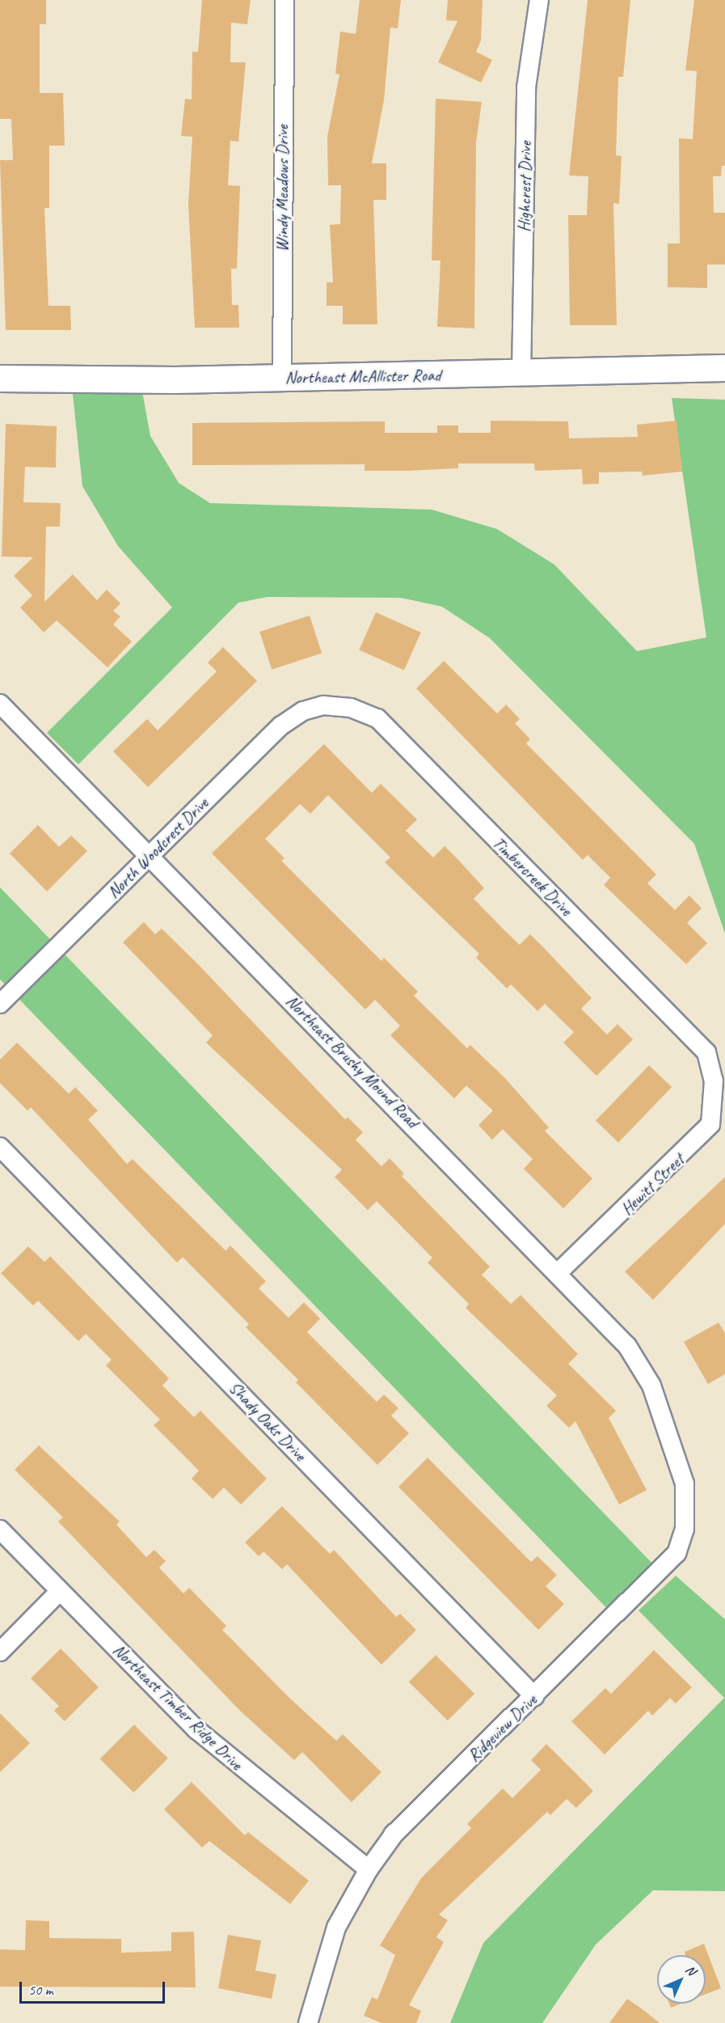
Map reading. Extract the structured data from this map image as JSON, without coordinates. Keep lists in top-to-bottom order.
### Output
{
  "streets": {
    "street": [
      "Highcrest Drive",
      "Windy Meadows Drive",
      "Northeast McAllister Road",
      "North Woodcrest Drive",
      "Timbercreek Drive",
      "Northeast Brushy Mound Road",
      "Hewitt Street",
      "Shady Oaks Drive",
      "Northeast Timber Ridge Drive",
      "Ridgeview Drive"
    ]
  },
  "crossings": [
    ["Highcrest Drive", "Northeast McAllister Road"],
    ["Windy Meadows Drive", "Northeast McAllister Road"],
    ["North Woodcrest Drive", "Timbercreek Drive"],
    ["North Woodcrest Drive", "Northeast Brushy Mound Road"],
    ["Timbercreek Drive", "Hewitt Street"],
    ["Northeast Brushy Mound Road", "Hewitt Street"],
    ["Northeast Brushy Mound Road", "Ridgeview Drive"],
    ["Shady Oaks Drive", "Ridgeview Drive"],
    ["Northeast Timber Ridge Drive", "Ridgeview Drive"]
  ],
  "scale_bar": "50 m",
  "north": "top right"
}
